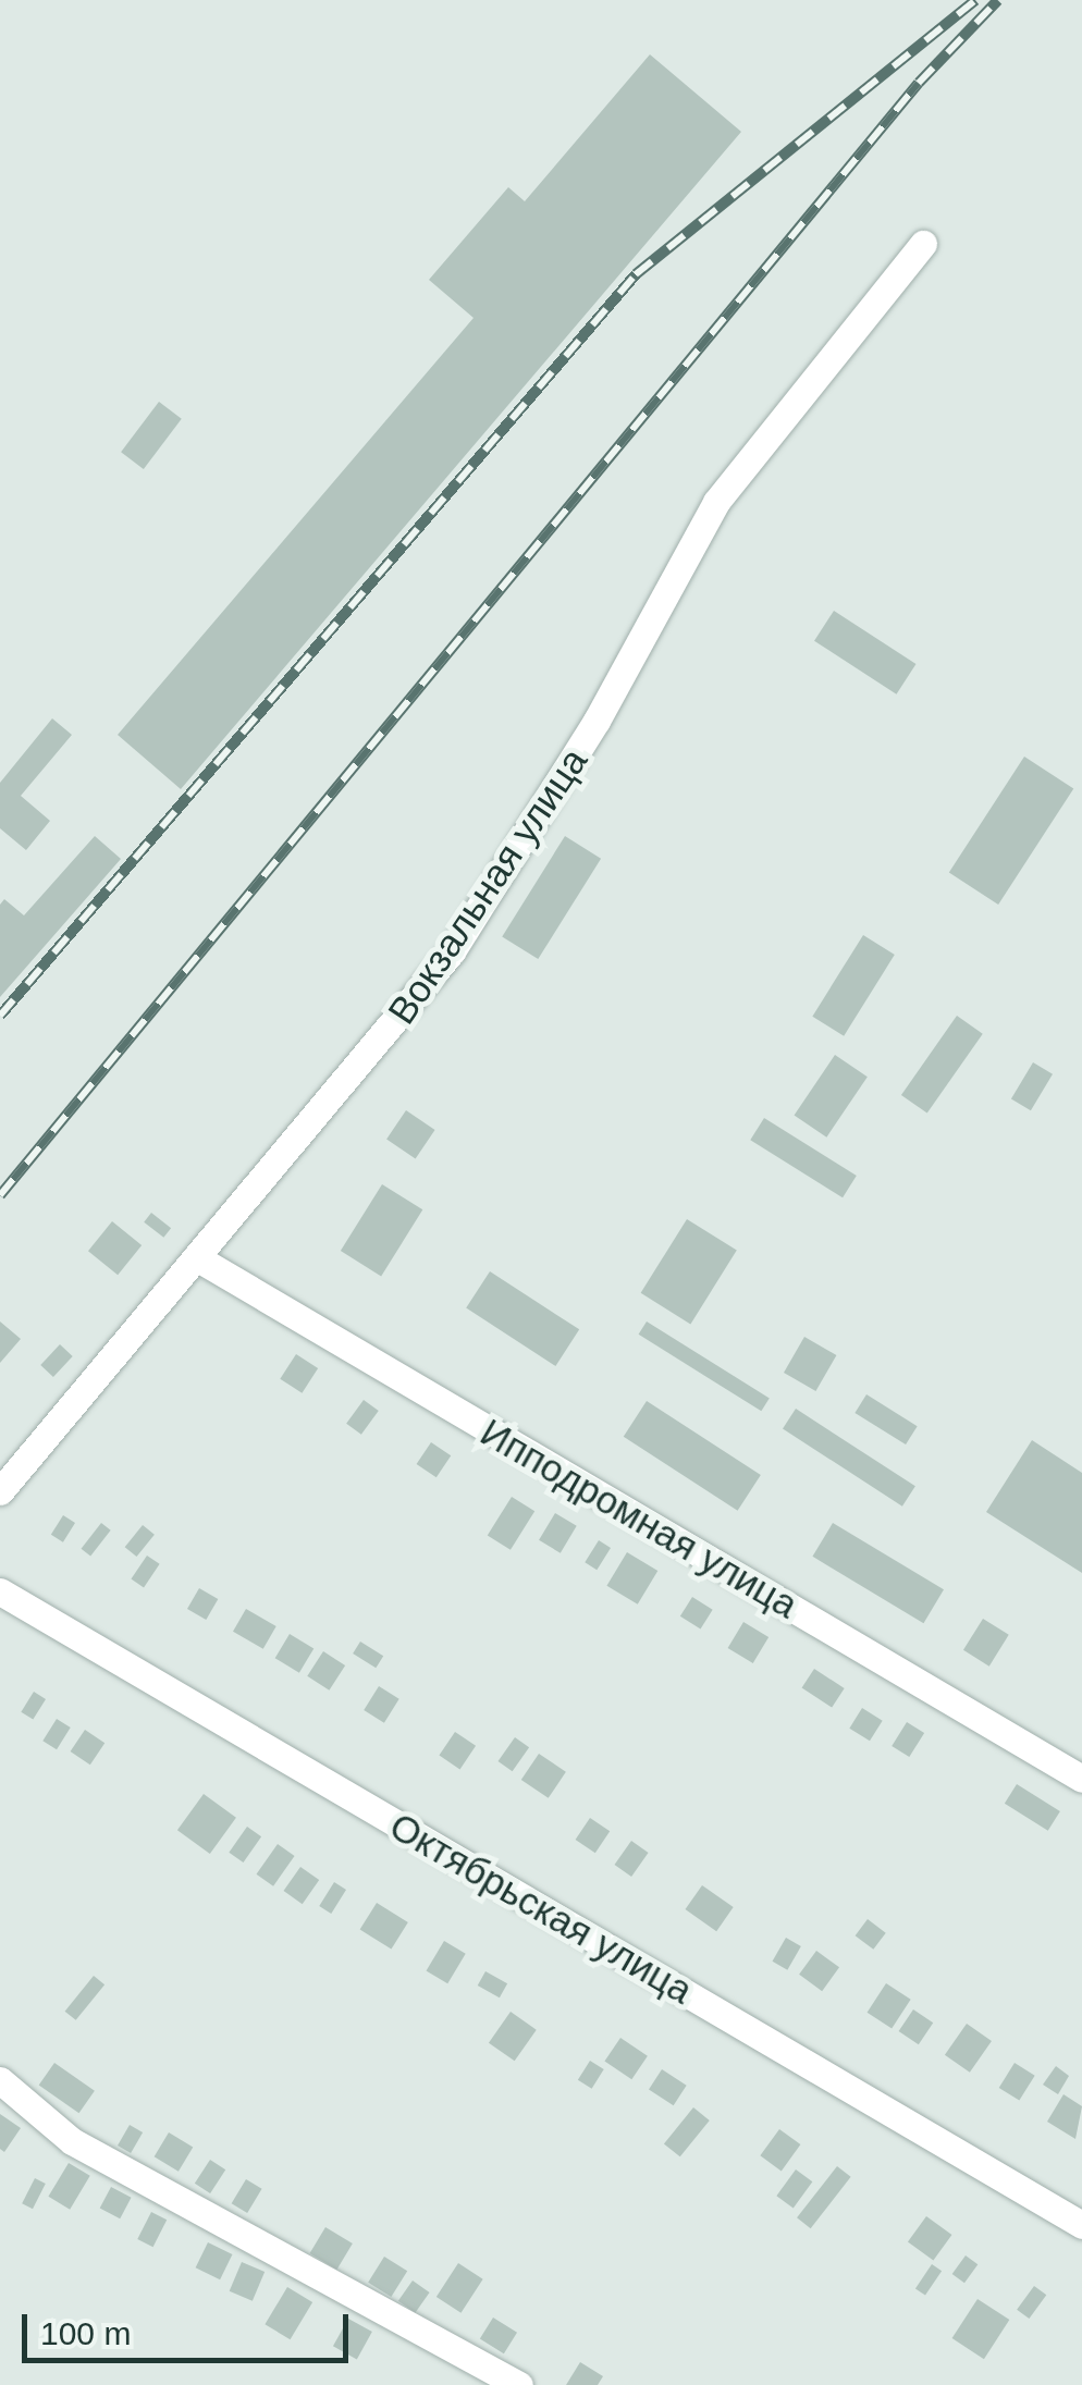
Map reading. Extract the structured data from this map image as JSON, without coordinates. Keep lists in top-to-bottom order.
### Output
{
  "streets": {
    "street": ["Вокзальная улица", "Ипподромная улица", "Октябрьская улица"]
  },
  "crossings": [
    ["Вокзальная улица", "Ипподромная улица"]
  ],
  "scale_bar": "100 m"
}
